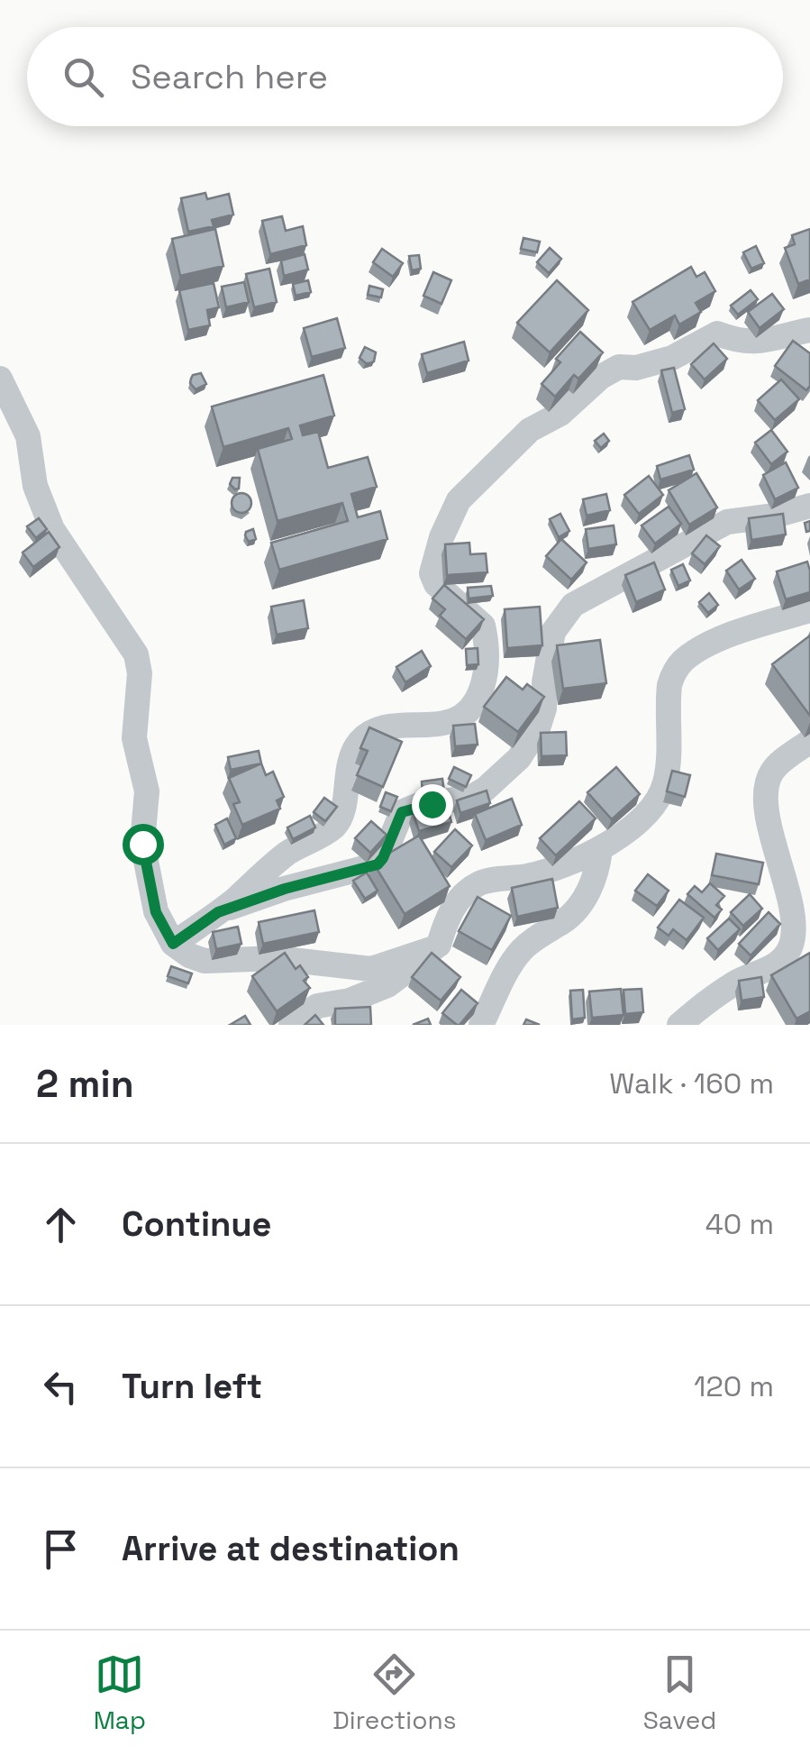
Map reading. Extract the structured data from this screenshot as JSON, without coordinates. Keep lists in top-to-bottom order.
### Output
{
  "page": {
    "search": "Search here",
    "heading": ["2 min", "Walk · 160 m"],
    "list": [
      ["Continue", "40 m"],
      ["Turn left", "120 m"],
      "Arrive at destination"
    ],
    "nav": ["Map", "Directions", "Saved"]
  }
}
